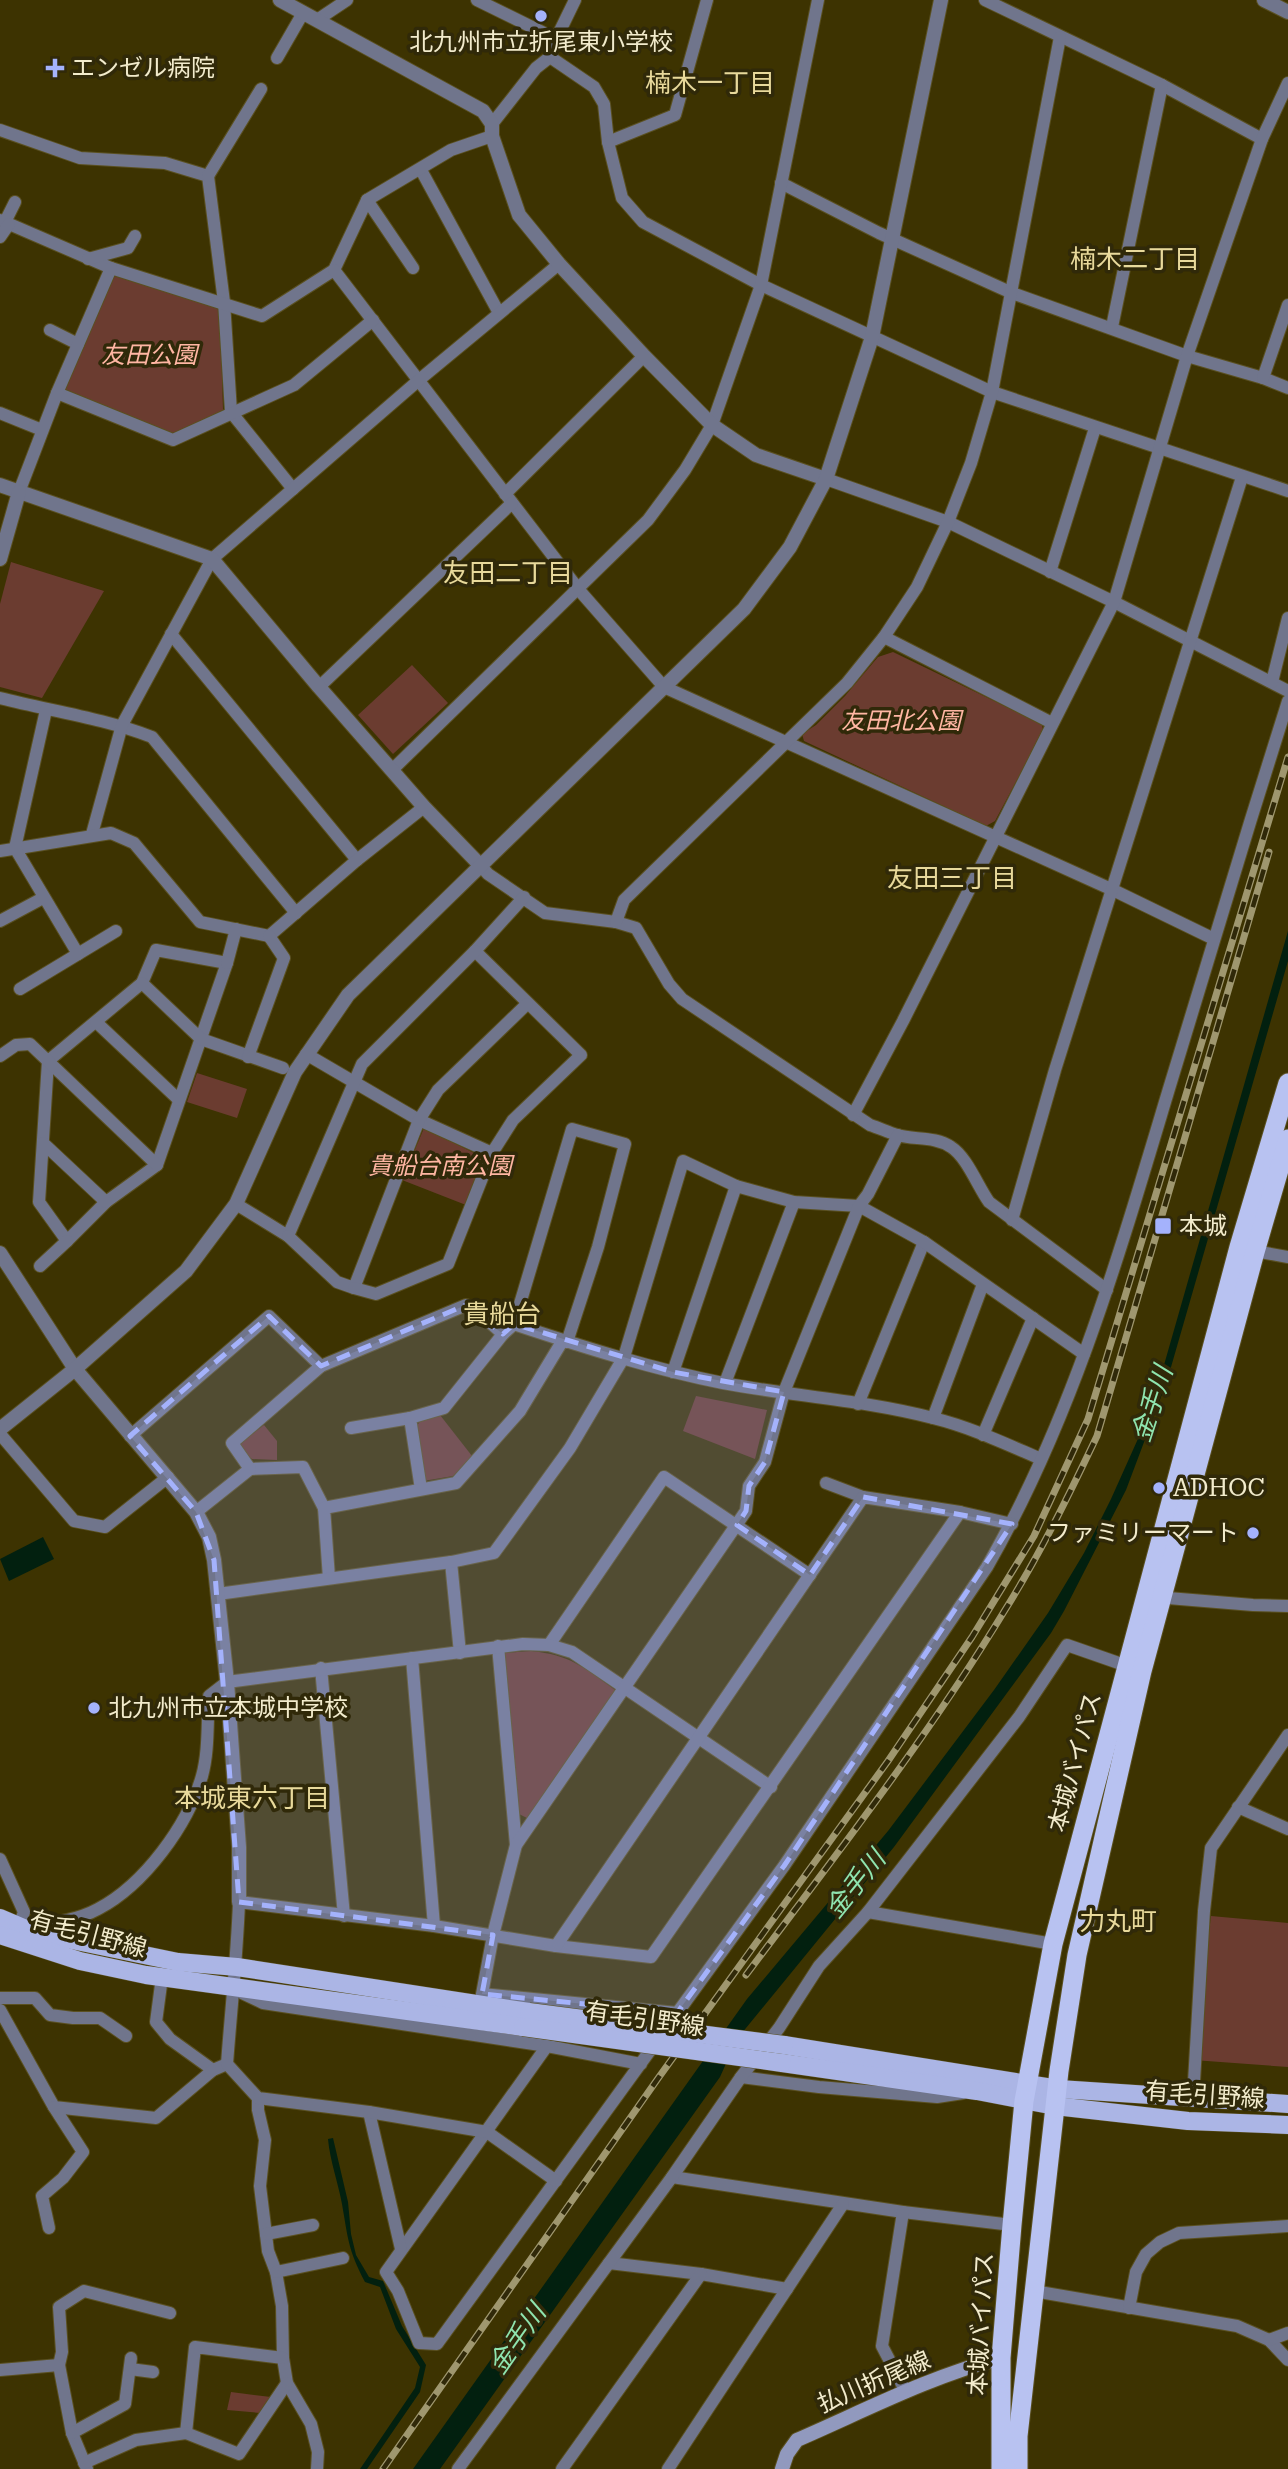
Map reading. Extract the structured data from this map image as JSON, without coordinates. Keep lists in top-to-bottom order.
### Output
{
  "streets": {
    "highway": ["本城バイパス"],
    "main road": ["有毛引野線", "払川折尾線"]
  },
  "crossings": [
    ["本城バイパス", "有毛引野線"],
    ["本城バイパス", "払川折尾線"]
  ],
  "districts": [
    "楠木一丁目",
    "楠木二丁目",
    "友田二丁目",
    "友田三丁目",
    "貴船台",
    "本城東六丁目",
    "力丸町"
  ],
  "water": ["金手川"],
  "parks": ["友田公園", "友田北公園", "貴船台南公園"],
  "places": {
    "other": [
      "北九州市立折尾東小学校",
      "ADHOC",
      "ファミリーマート",
      "北九州市立本城中学校"
    ],
    "health": ["エンゼル病院"],
    "transit": ["本城"]
  }
}
